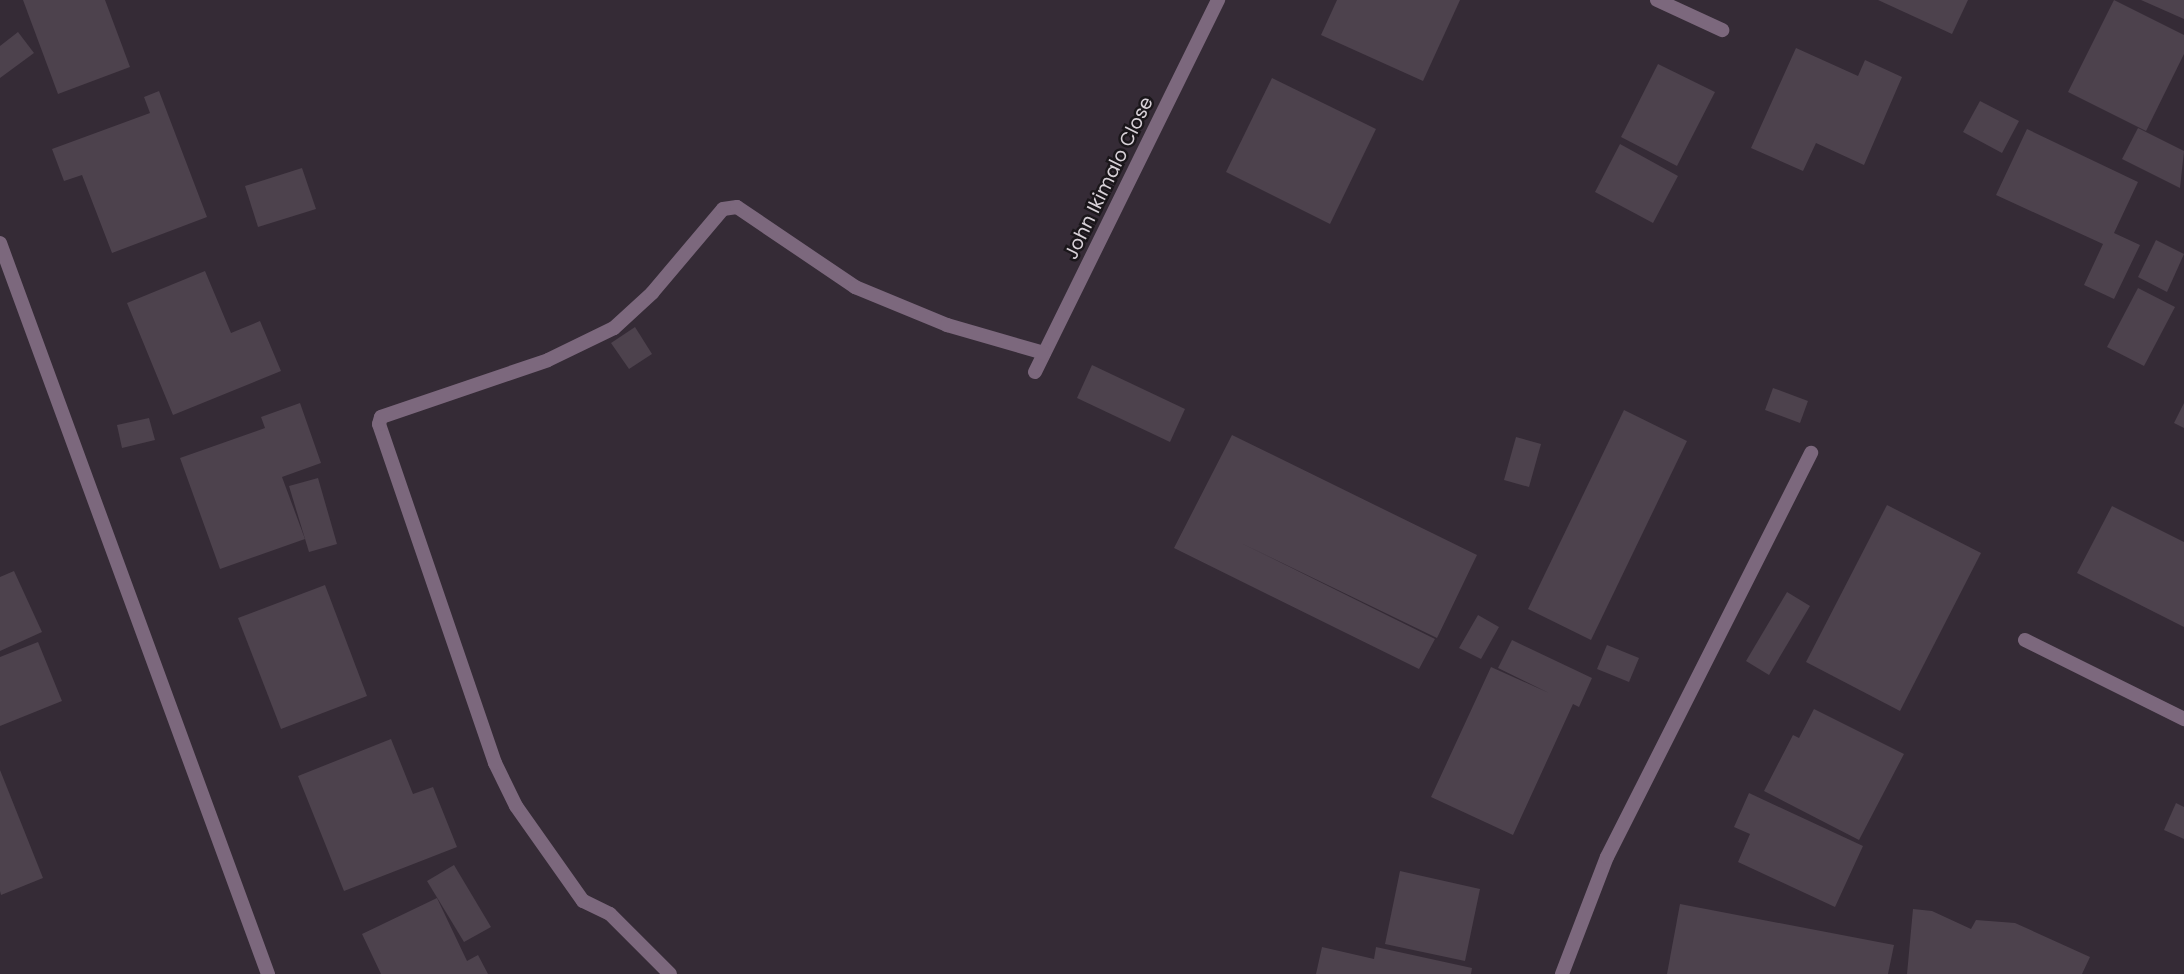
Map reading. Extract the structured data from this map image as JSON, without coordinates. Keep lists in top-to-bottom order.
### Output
{
  "streets": {
    "street": ["John Ikimalo Close"]
  }
}
